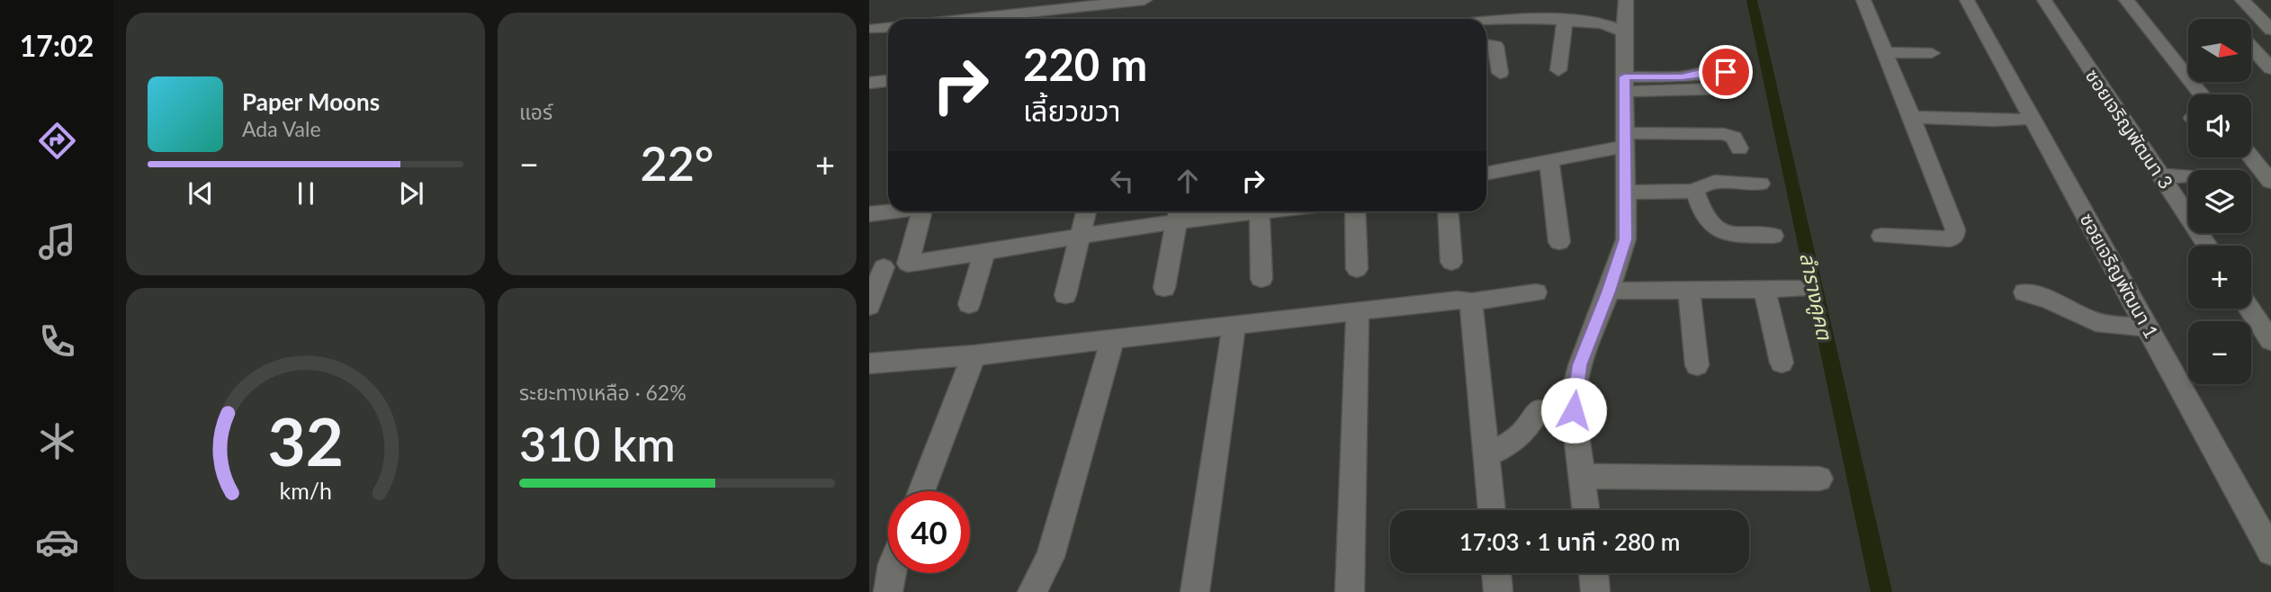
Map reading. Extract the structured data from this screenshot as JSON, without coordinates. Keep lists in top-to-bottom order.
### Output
{
  "streets": {
    "street": ["ซอยเจริญพัฒนา 3", "ซอยเจริญพัฒนา 1"]
  },
  "water": ["ลำรางคูคต"],
  "north": "right",
  "page": {
    "tabs": "17:02",
    "tile": [
      "แอร์",
      ["ระยะทางเหลือ · 62%", "310 km"]
    ],
    "map_buttons": ["+", "−"],
    "turn": ["220 m", "เลี้ยวขวา"],
    "song": ["Paper Moons", "Ada Vale"],
    "heat": ["−", "22°", "+"],
    "limit": "40",
    "trip": "17:03 · 1 นาที · 280 m",
    "gauge": ["32", "km/h"]
  }
}
